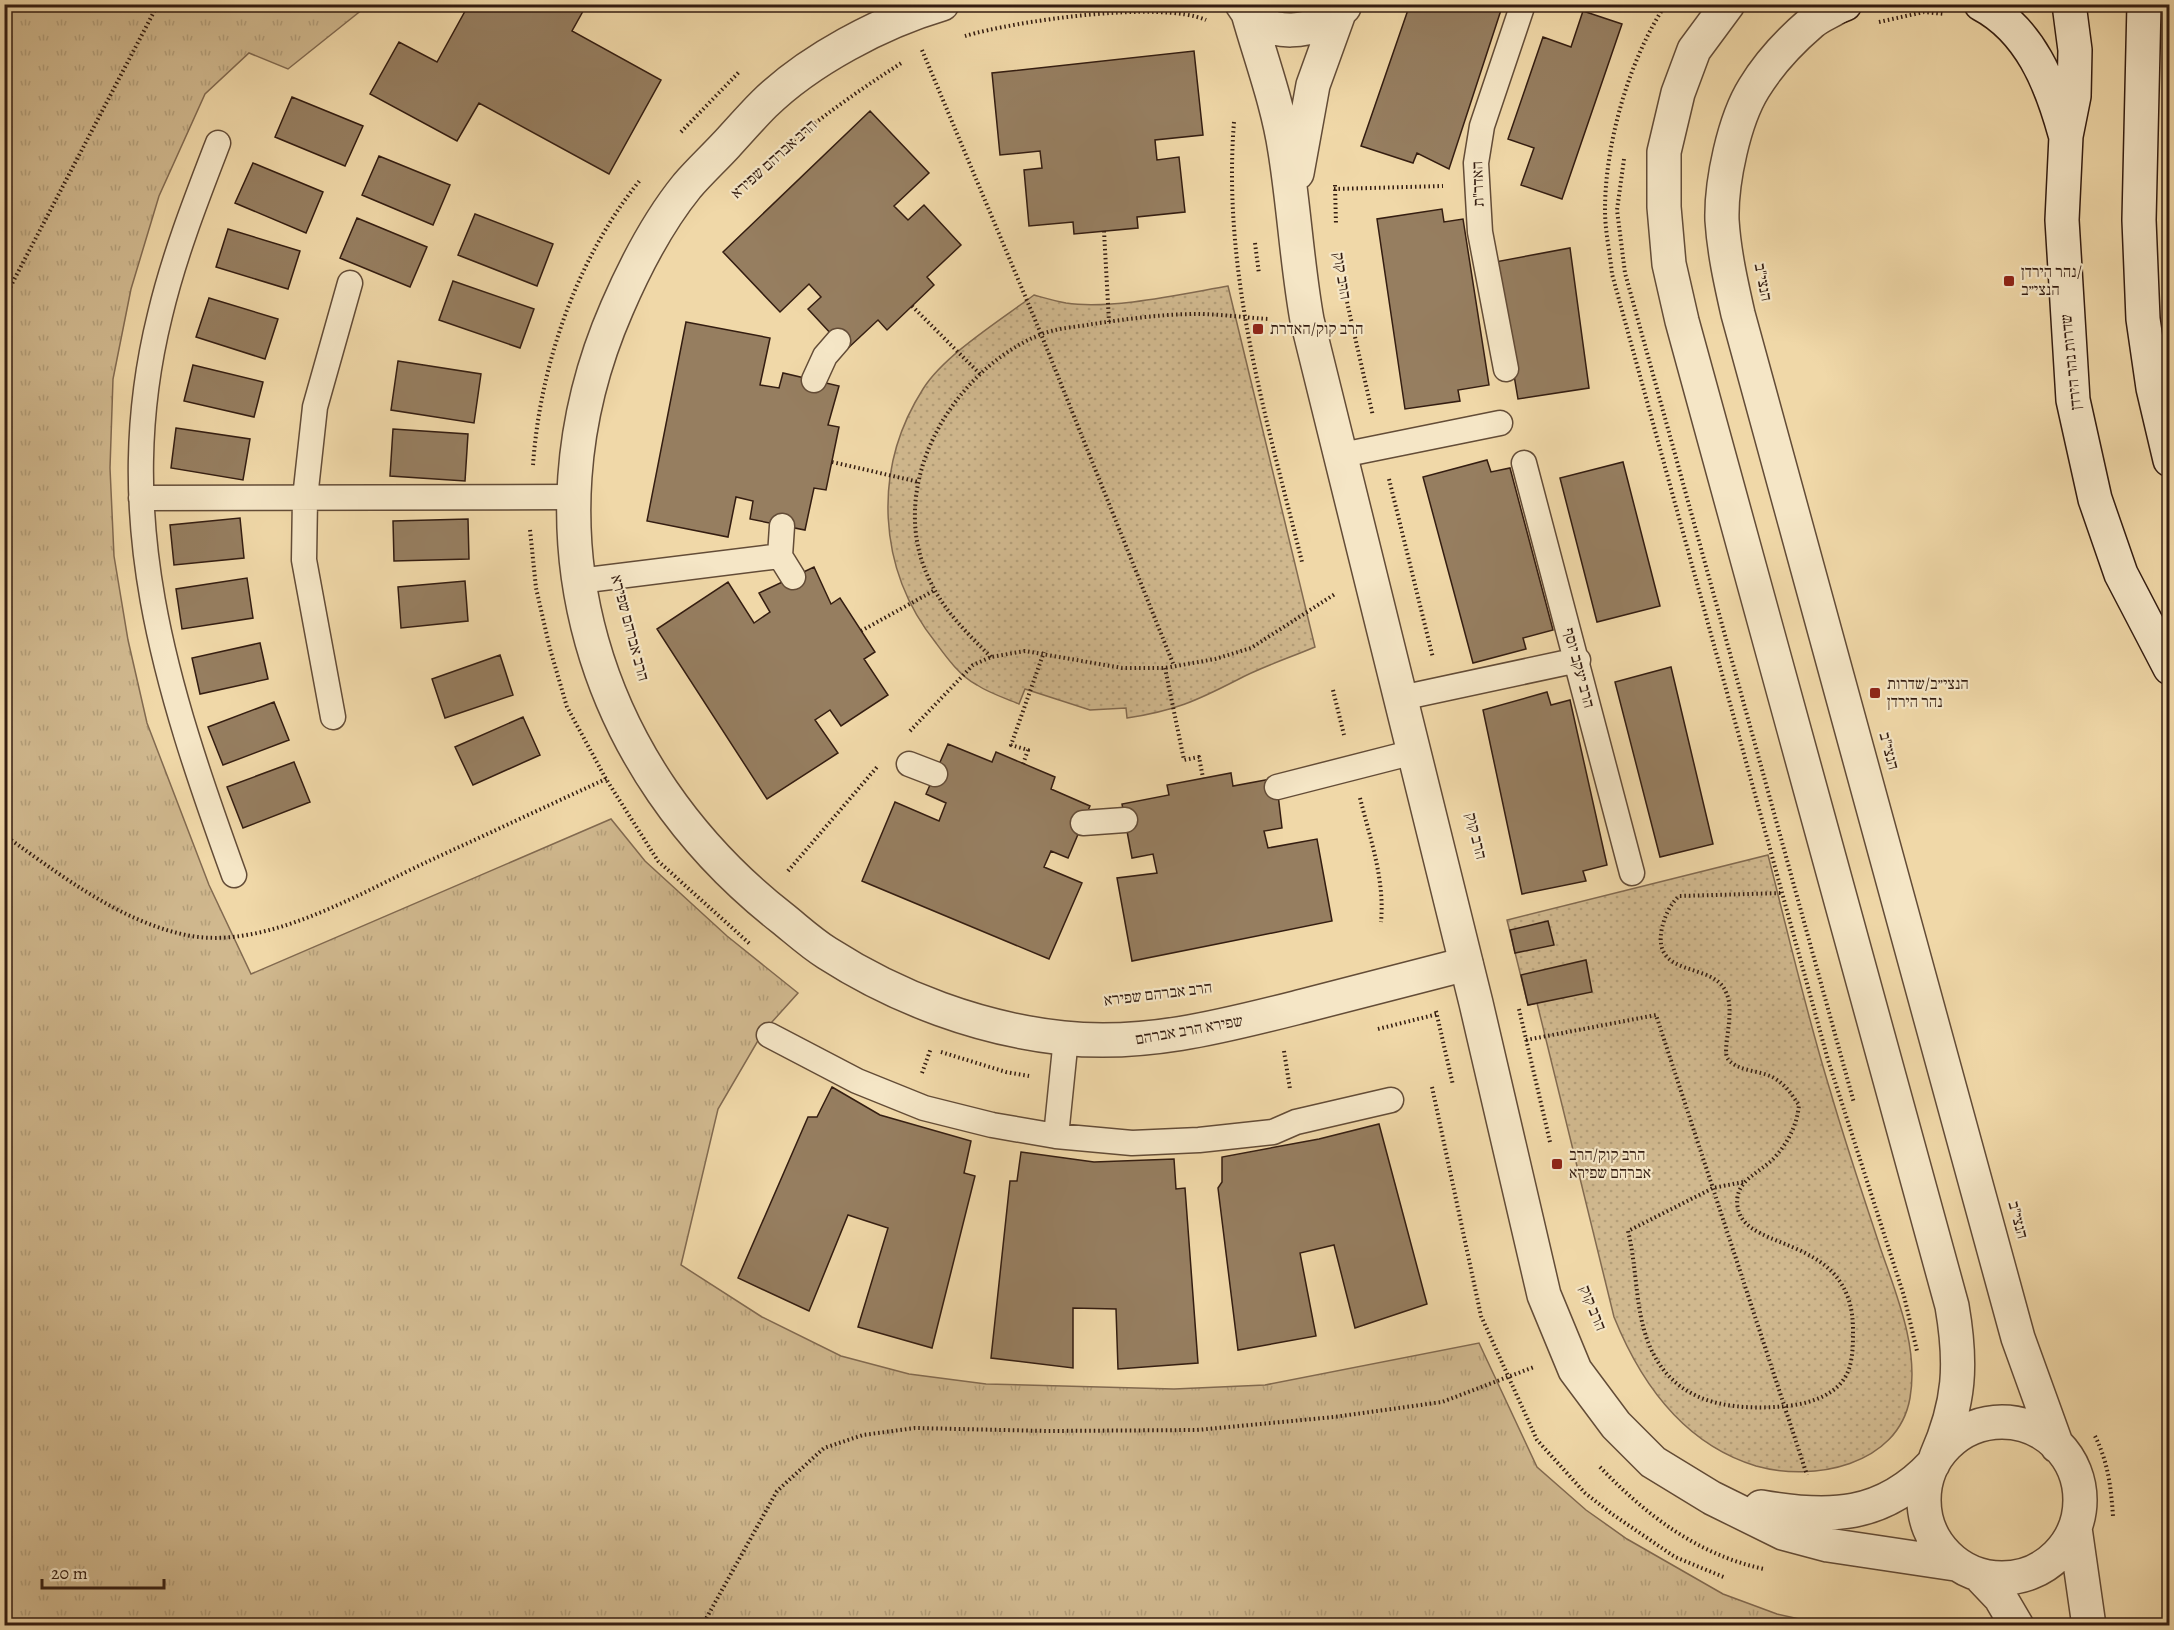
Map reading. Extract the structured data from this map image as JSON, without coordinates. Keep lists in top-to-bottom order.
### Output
{
  "streets": {
    "street": ["הנצי\"ב", "שדרות נהר הירדן", "שפירא הרב אברהם"],
    "lane": ["האדר\"ת", "הרב יעקב יוסף"],
    "path": ["הרב אברהם שפירא", "הרב קוק"]
  },
  "places": {
    "transit": [
      "נהר הירדן/ הנצי״ב",
      "הרב קוק/האדרת",
      "הנצי״ב/שדרות נהר הירדן",
      "הרב קוק/הרב אברהם שפירא"
    ]
  },
  "scale_bar": "20 m"
}
